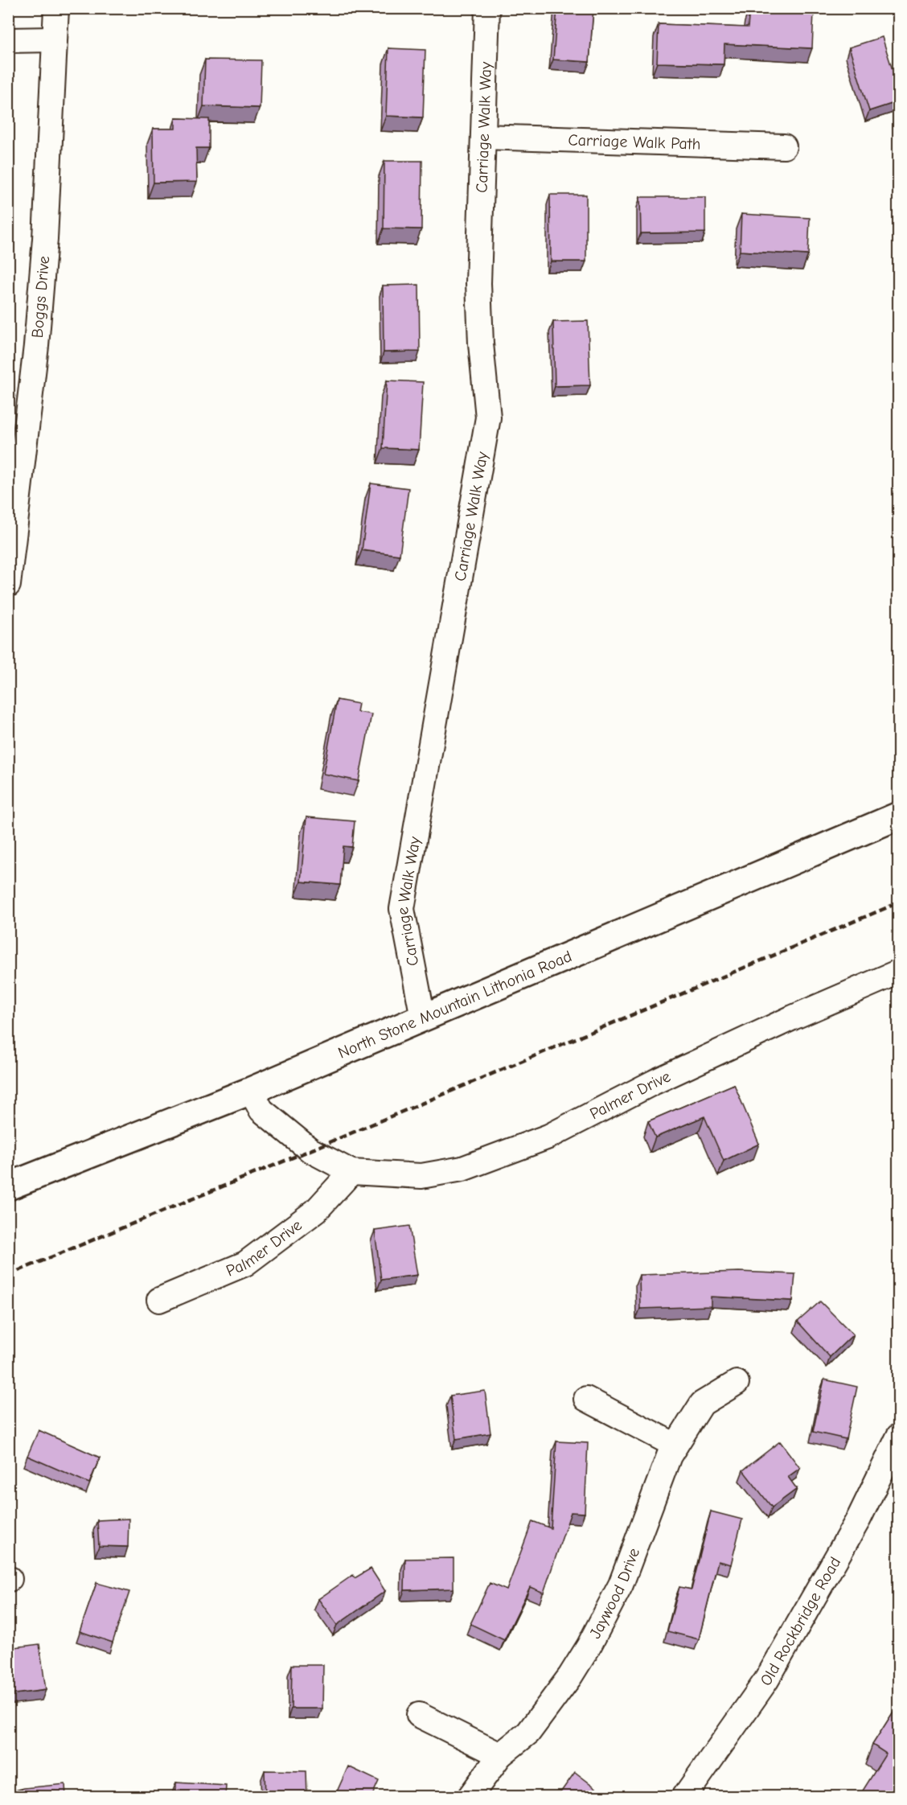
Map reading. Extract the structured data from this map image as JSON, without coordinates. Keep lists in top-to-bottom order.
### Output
{
  "streets": {
    "main road": ["North Stone Mountain Lithonia Road"],
    "street": [
      "Carriage Walk Way",
      "Carriage Walk Path",
      "Boggs Drive",
      "Palmer Drive",
      "Jaywood Drive",
      "Old Rockbridge Road"
    ]
  },
  "crossings": [
    ["Carriage Walk Way", "Carriage Walk Path"],
    ["Carriage Walk Way", "North Stone Mountain Lithonia Road"],
    ["North Stone Mountain Lithonia Road", "Palmer Drive"]
  ]
}
